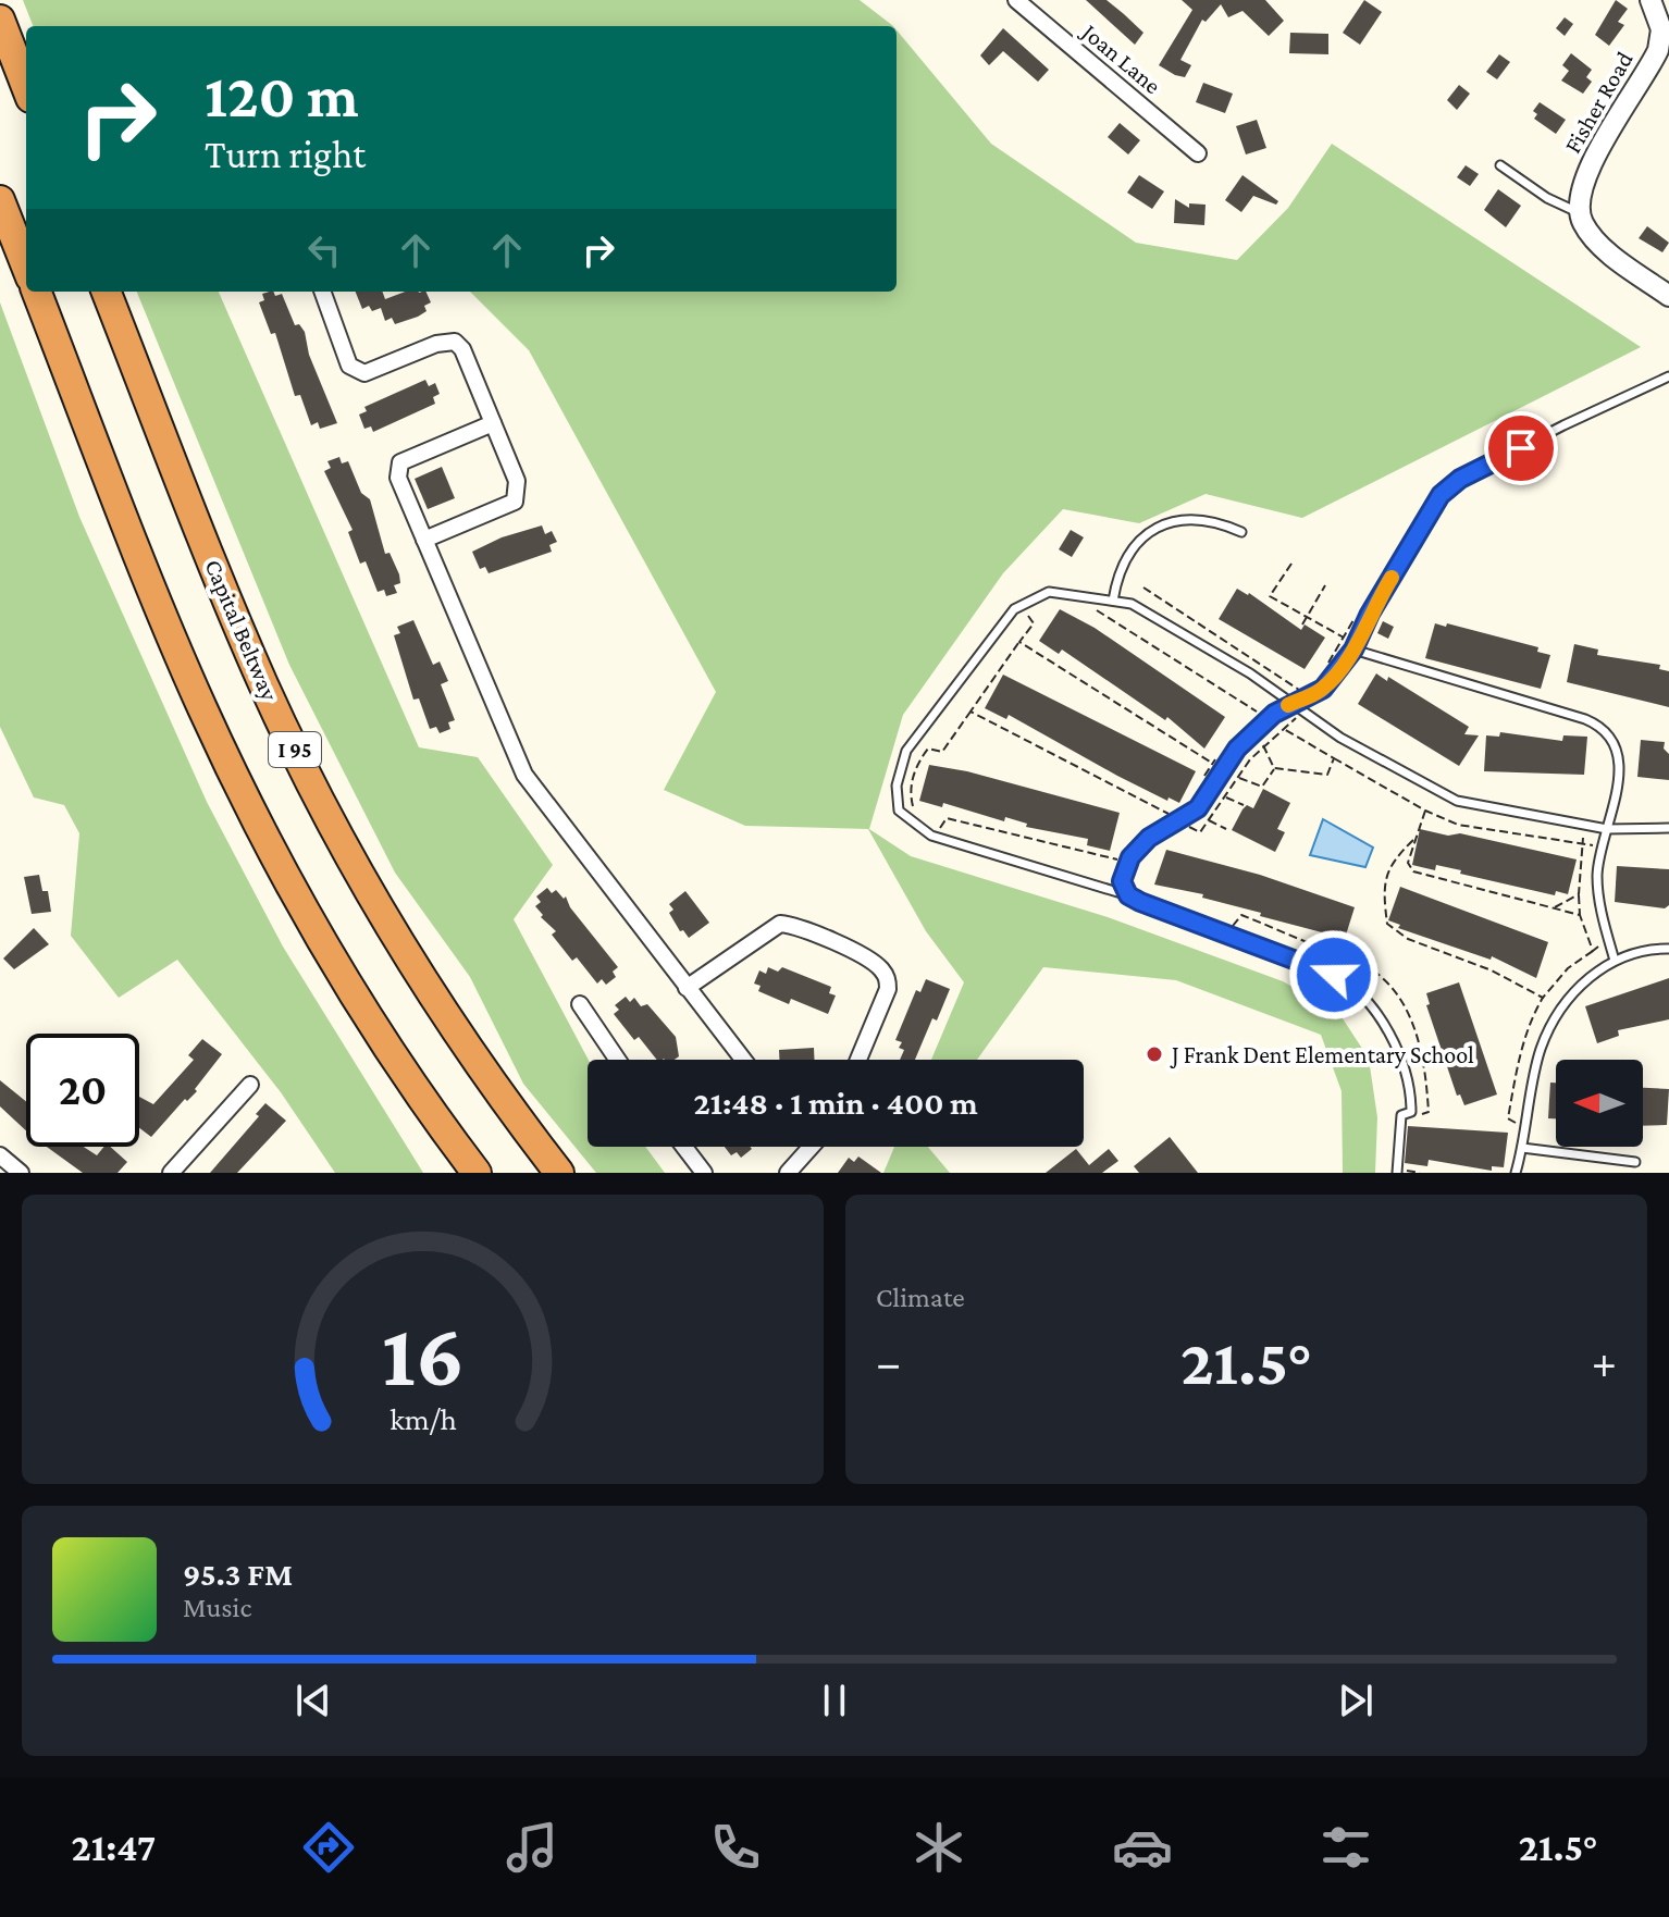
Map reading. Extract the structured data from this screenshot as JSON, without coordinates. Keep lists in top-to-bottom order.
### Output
{
  "streets": {
    "highway": ["Capital Beltway", "I 95"],
    "street": ["Joan Lane", "Fisher Road"]
  },
  "places": ["J Frank Dent Elementary School"],
  "north": "left",
  "page": {
    "turn": ["120 m", "Turn right"],
    "limit": "20",
    "trip": "21:48 · 1 min · 400 m",
    "tile": "Climate",
    "heat": ["−", "21.5°", "+"],
    "song": ["95.3 FM", "Music"],
    "tabs": ["21:47", "21.5°"],
    "gauge": ["16", "km/h"]
  }
}
